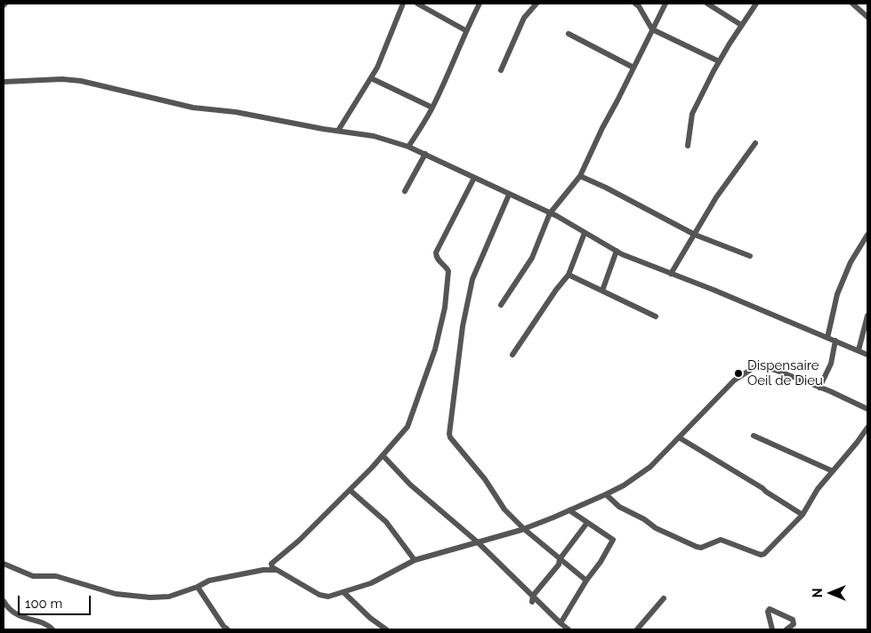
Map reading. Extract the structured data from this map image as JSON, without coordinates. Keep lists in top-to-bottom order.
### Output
{
  "places": ["Dispensaire Oeil de Dieu"],
  "scale_bar": "100 m",
  "north": "left"
}
